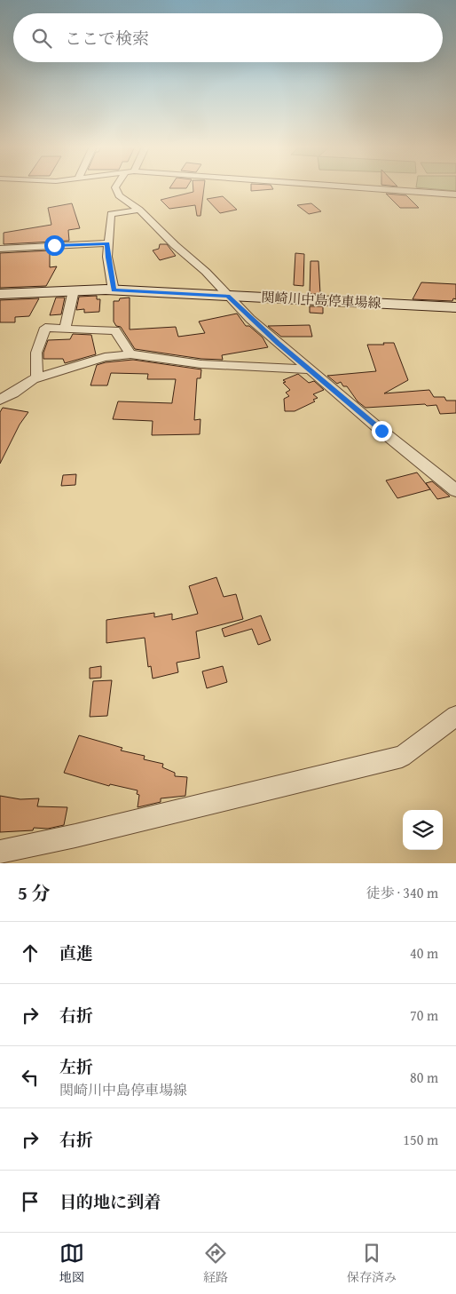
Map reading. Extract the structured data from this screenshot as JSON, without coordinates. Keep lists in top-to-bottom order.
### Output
{
  "streets": {
    "main road": ["関崎川中島停車場線"]
  },
  "page": {
    "search": "ここで検索",
    "heading": ["5 分", "徒歩 · 340 m"],
    "list": [
      ["直進", "40 m"],
      ["右折", "70 m"],
      ["左折", "関崎川中島停車場線", "80 m"],
      ["右折", "150 m"],
      "目的地に到着"
    ],
    "nav": ["地図", "経路", "保存済み"]
  }
}
